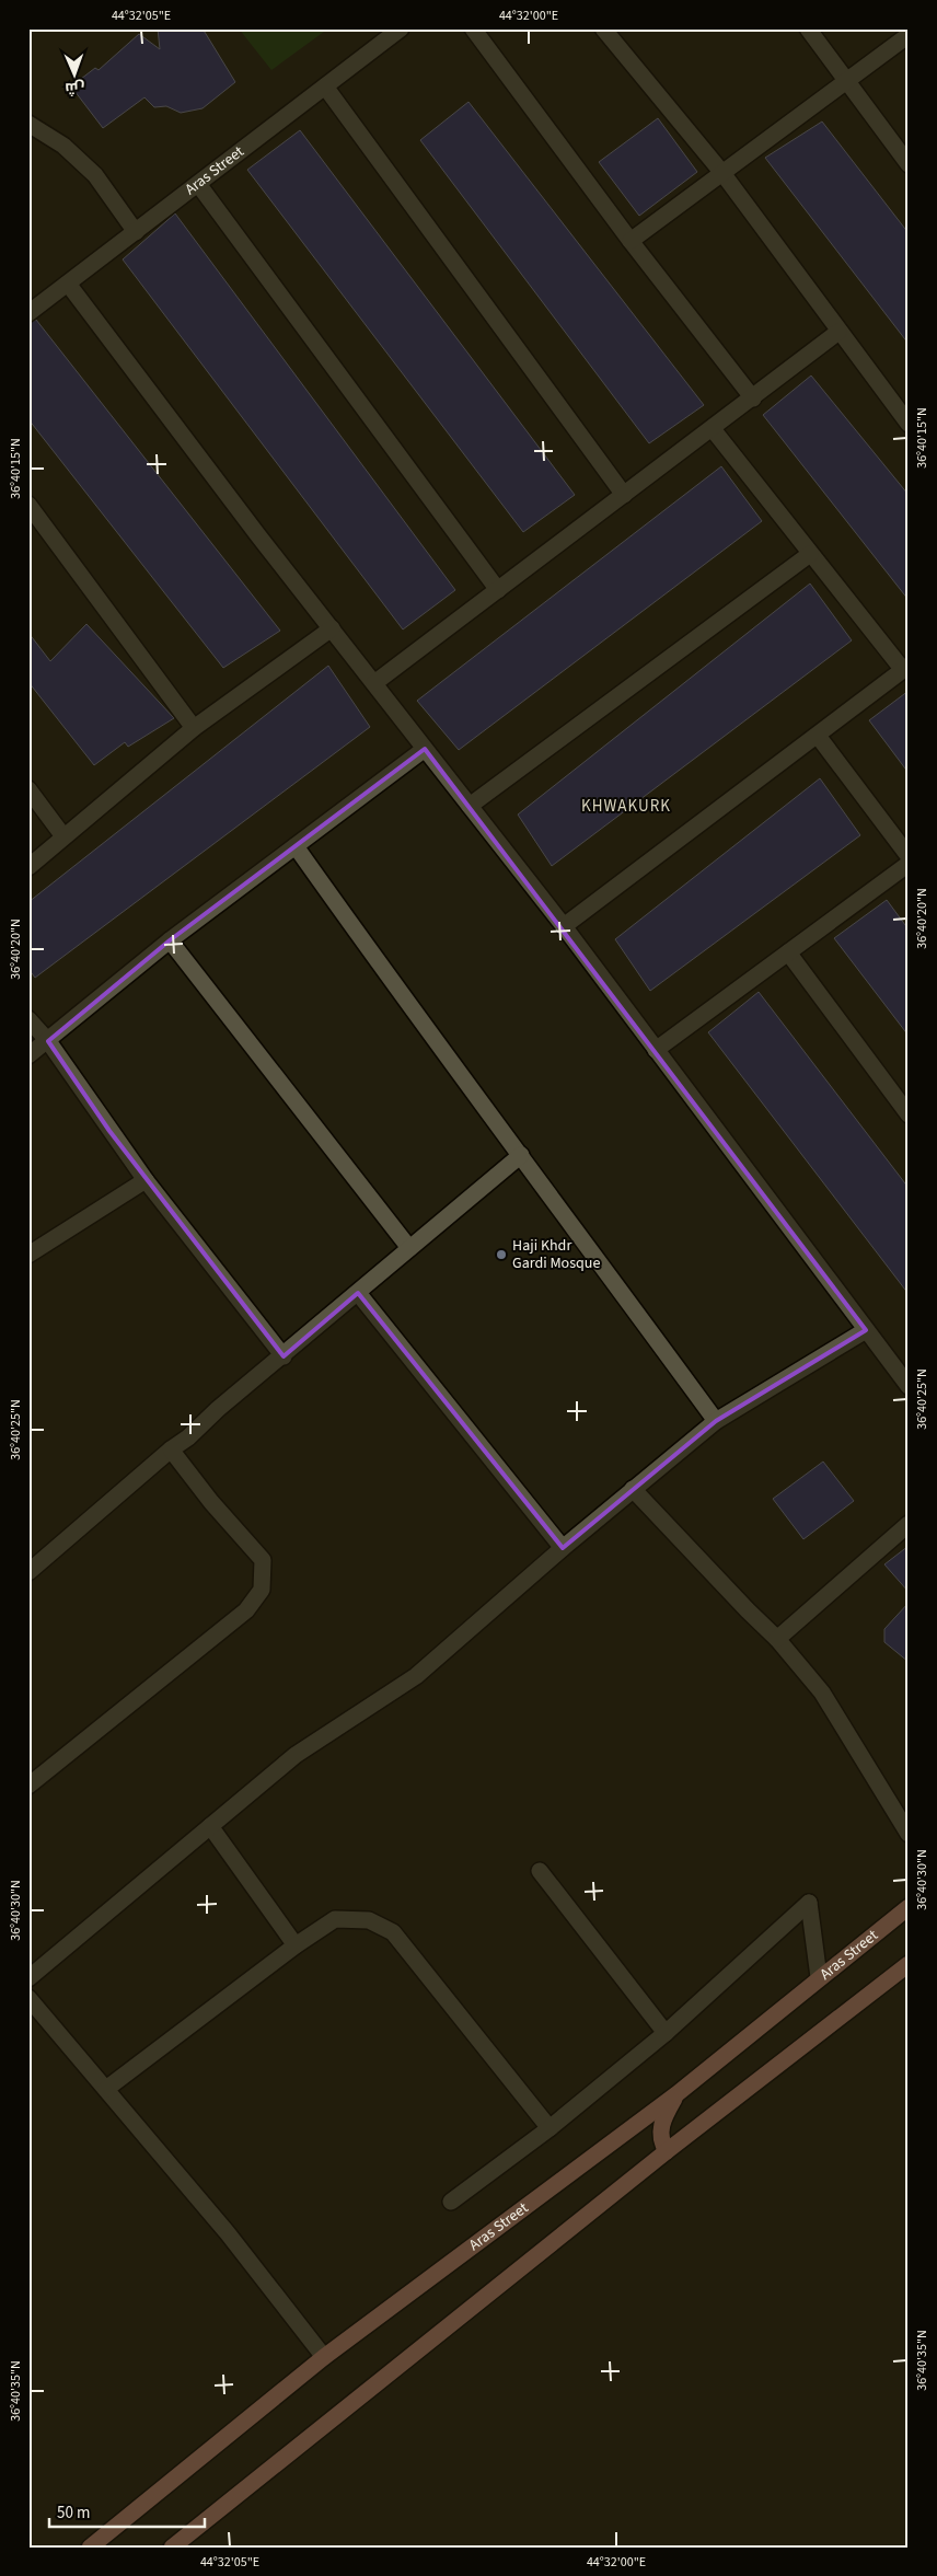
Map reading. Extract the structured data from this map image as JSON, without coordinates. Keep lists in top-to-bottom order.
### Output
{
  "streets": {
    "main road": ["Aras Street"]
  },
  "districts": ["KHWAKURK"],
  "places": ["Haji Khdr Gardi Mosque"],
  "scale_bar": "50 m",
  "north": "bottom",
  "coordinates": [
    "44°32'05\"E",
    "44°32'00\"E",
    "36°40'15\"N",
    "36°40'20\"N",
    "36°40'25\"N",
    "36°40'30\"N",
    "36°40'35\"N"
  ]
}
